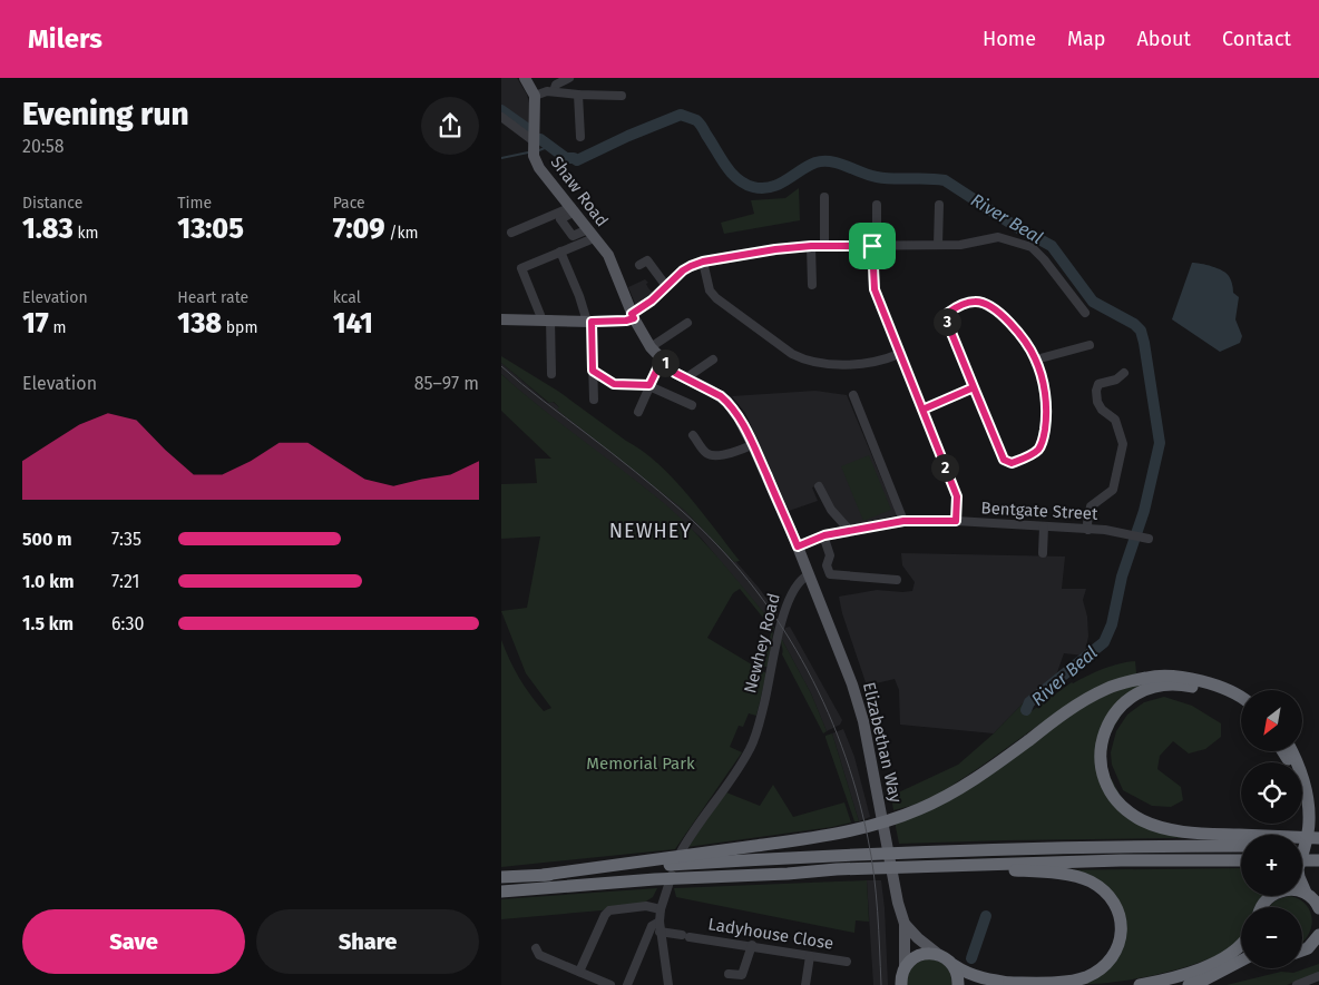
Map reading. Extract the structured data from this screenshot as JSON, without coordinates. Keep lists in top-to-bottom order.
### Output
{
  "streets": {
    "main road": ["Shaw Road", "Elizabethan Way"],
    "street": ["Bentgate Street", "Newhey Road", "Ladyhouse Close"]
  },
  "crossings": [
    ["Newhey Road", "Elizabethan Way"],
    ["Newhey Road", "Ladyhouse Close"]
  ],
  "districts": ["NEWHEY"],
  "water": ["River Beal"],
  "parks": ["Memorial Park"],
  "north": "bottom left",
  "page": {
    "header": "Milers",
    "nav": [
      "Home",
      "Map",
      "About",
      "Contact"
    ],
    "heading": ["Evening run", "20:58"],
    "stats": [
      ["Distance", "1.83 km"],
      ["Time", "13:05"],
      ["Pace", "7:09 /km"],
      ["Elevation", "17 m"],
      ["Heart rate", "138 bpm"],
      ["kcal", "141"]
    ],
    "pins": ["3", "1", "2"],
    "chart": ["Elevation", "85–97 m"],
    "list": [
      {
        "name": "500 m",
        "note": "7:35"
      },
      {
        "name": "1.0 km",
        "note": "7:21"
      },
      {
        "name": "1.5 km",
        "note": "6:30"
      }
    ],
    "map_buttons": ["+", "−"],
    "buttons": ["Save", "Share"]
  }
}
